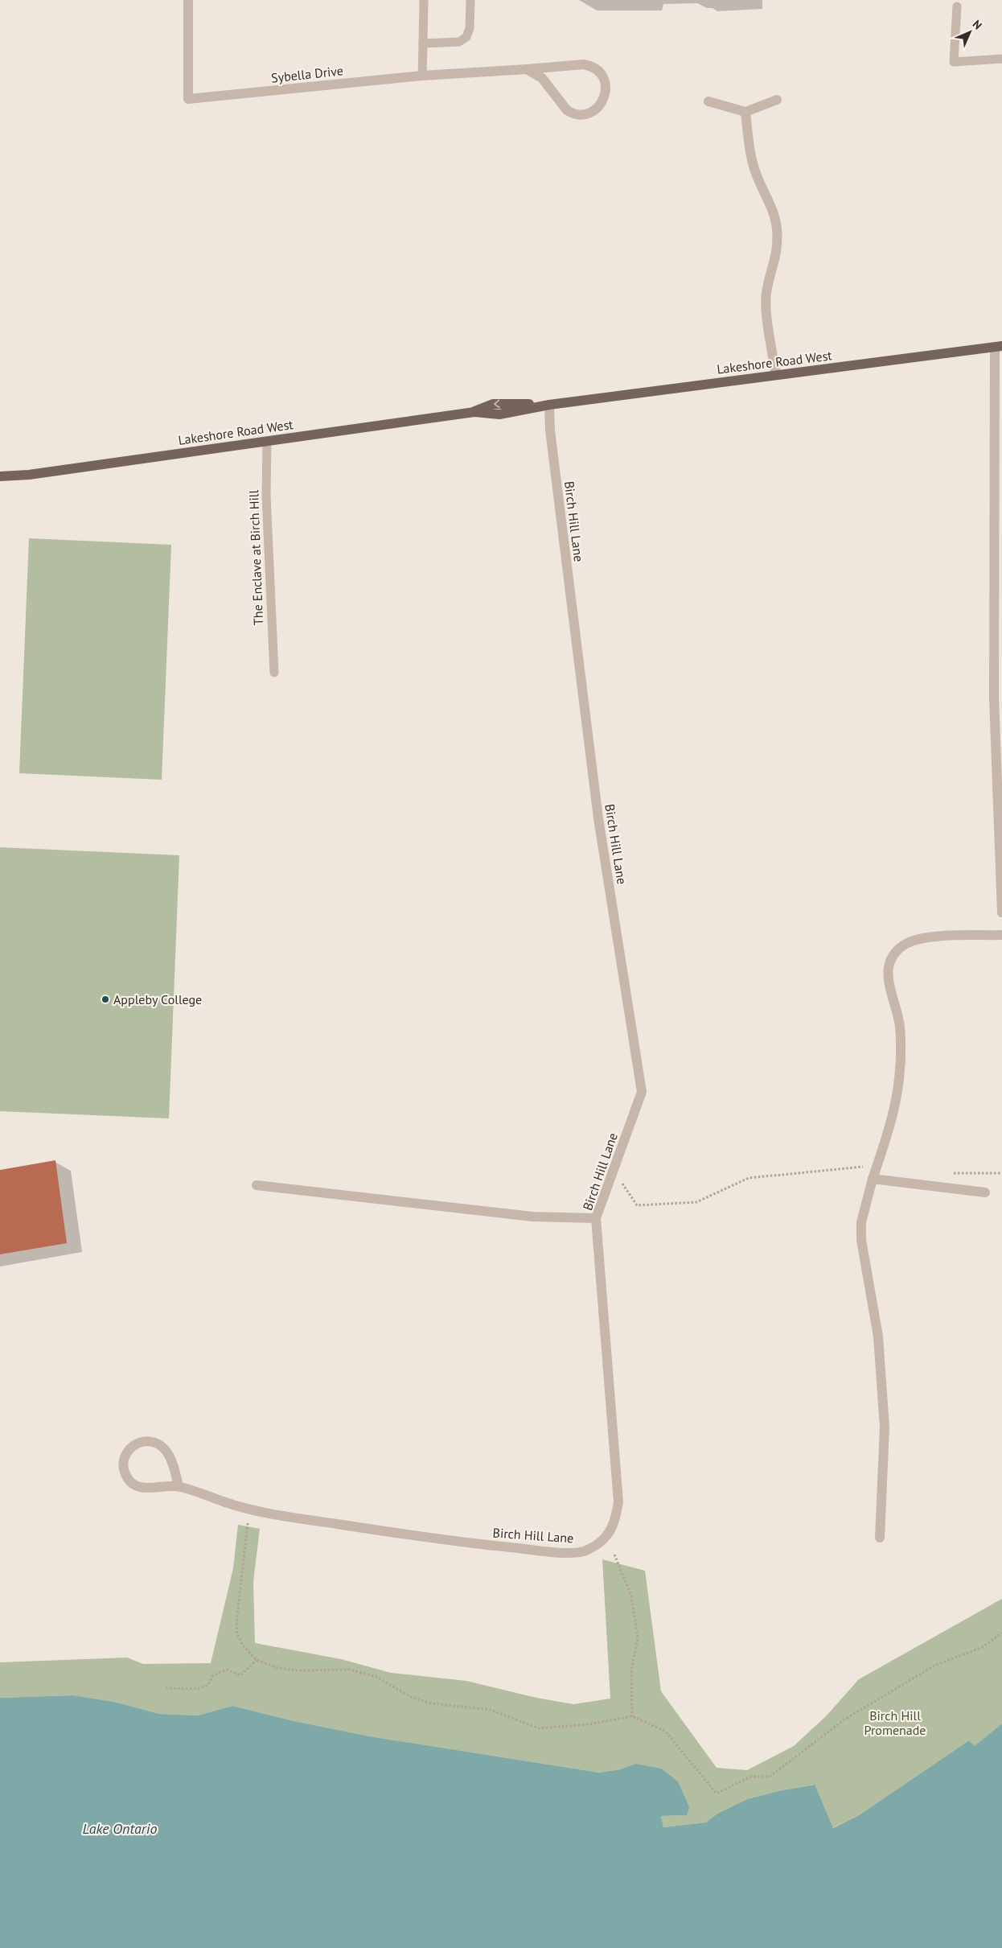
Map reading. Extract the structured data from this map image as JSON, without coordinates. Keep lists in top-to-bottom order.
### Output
{
  "streets": {
    "main road": ["Lakeshore Road West"],
    "street": ["Sybella Drive", "Birch Hill Lane"],
    "lane": ["The Enclave at Birch Hill"]
  },
  "crossings": [
    ["Lakeshore Road West", "Birch Hill Lane"],
    ["Lakeshore Road West", "The Enclave at Birch Hill"]
  ],
  "water": ["Lake Ontario"],
  "parks": ["Birch Hill Promenade"],
  "places": ["Appleby College"],
  "north": "top right"
}
